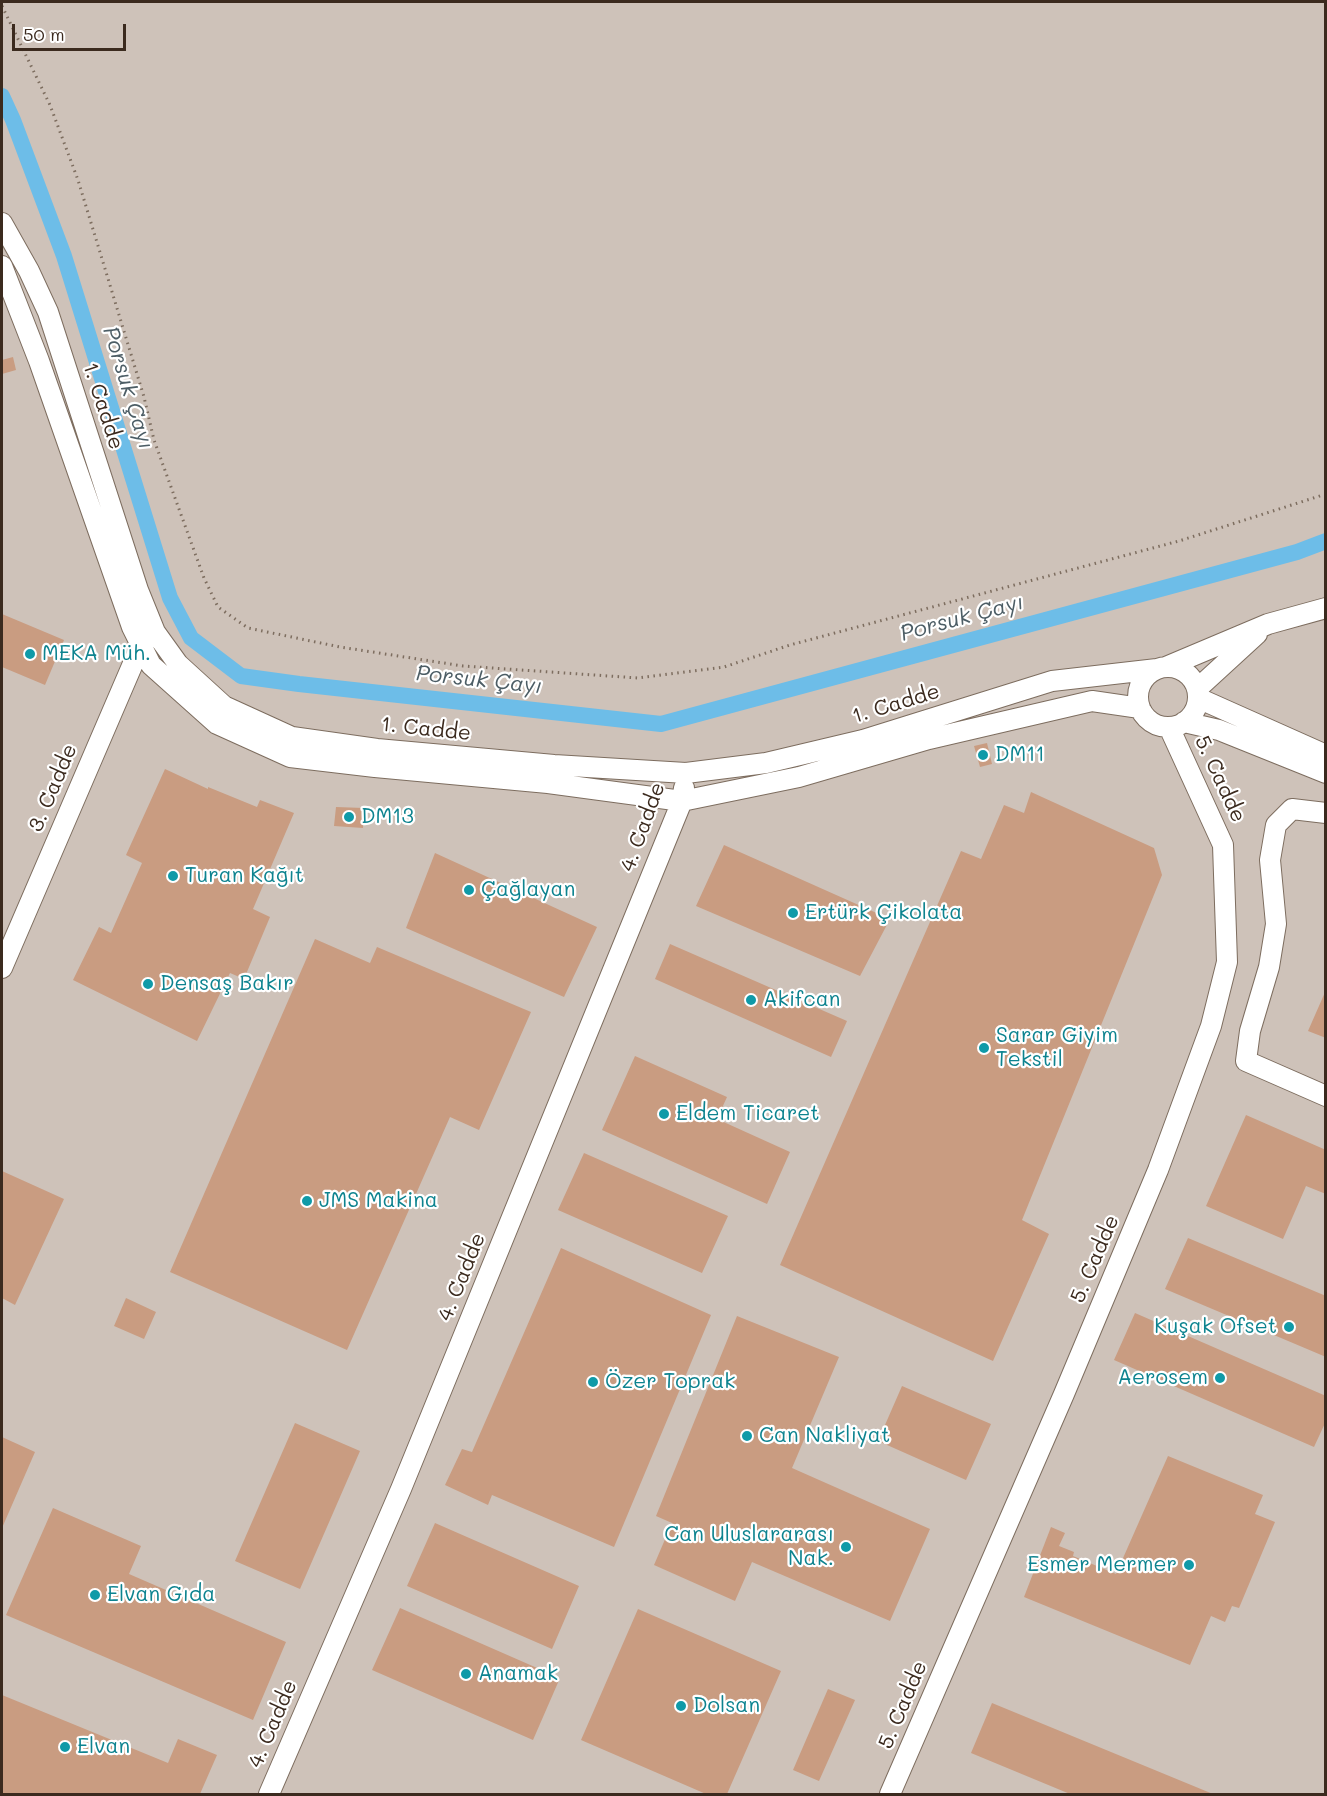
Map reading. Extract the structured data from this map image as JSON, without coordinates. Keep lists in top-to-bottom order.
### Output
{
  "streets": {
    "street": [
      "1. Cadde",
      "5. Cadde",
      "3. Cadde",
      "4. Cadde"
    ]
  },
  "crossings": [
    ["1. Cadde", "5. Cadde"],
    ["1. Cadde", "3. Cadde"],
    ["1. Cadde", "4. Cadde"]
  ],
  "water": ["Porsuk Çayı"],
  "places": [
    "MEKA Müh.",
    "DM11",
    "DM13",
    "Turan Kağıt",
    "Çağlayan",
    "Ertürk Çikolata",
    "Densaş Bakır",
    "Akifcan",
    "Sarar Giyim Tekstil",
    "Eldem Ticaret",
    "JMS Makina",
    "Kuşak Ofset",
    "Aerosem",
    "Özer Toprak",
    "Can Nakliyat",
    "Can Uluslararası Nak.",
    "Esmer Mermer",
    "Elvan Gıda",
    "Anamak",
    "Dolsan",
    "Elvan"
  ],
  "scale_bar": "50 m"
}
